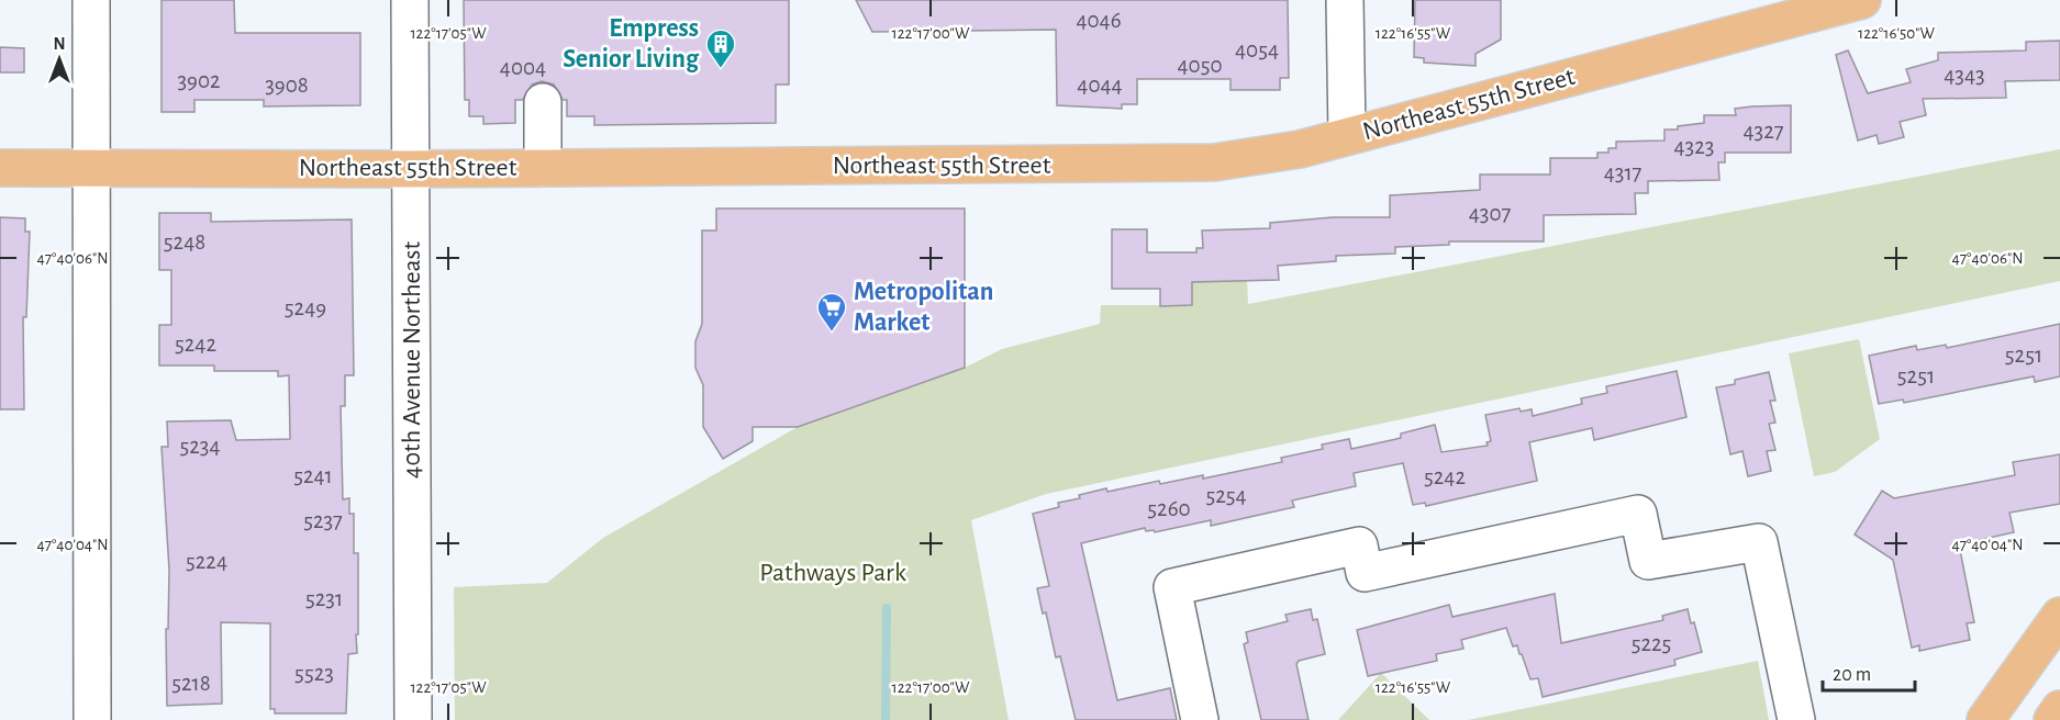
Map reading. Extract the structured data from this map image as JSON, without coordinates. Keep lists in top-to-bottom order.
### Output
{
  "streets": {
    "main road": ["Northeast 55th Street"],
    "street": ["40th Avenue Northeast"]
  },
  "crossings": [
    ["Northeast 55th Street", "40th Avenue Northeast"]
  ],
  "parks": ["Pathways Park"],
  "places": {
    "building": ["Empress Senior Living"],
    "supermarket": ["Metropolitan Market"]
  },
  "house_numbers": [
    "4046",
    "4054",
    "4050",
    "4004",
    "4343",
    "3902",
    "3908",
    "4044",
    "4327",
    "4323",
    "4317",
    "4307",
    "5248",
    "5249",
    "5242",
    "5251",
    "5251",
    "5234",
    "5241",
    "5242",
    "5254",
    "5260",
    "5237",
    "5224",
    "5231",
    "5225",
    "5523",
    "5218"
  ],
  "scale_bar": "20 m",
  "north": "top",
  "coordinates": [
    "122°17'05\"W",
    "122°17'00\"W",
    "122°16'55\"W",
    "122°16'50\"W",
    "47°40'06\"N",
    "47°40'04\"N"
  ]
}
